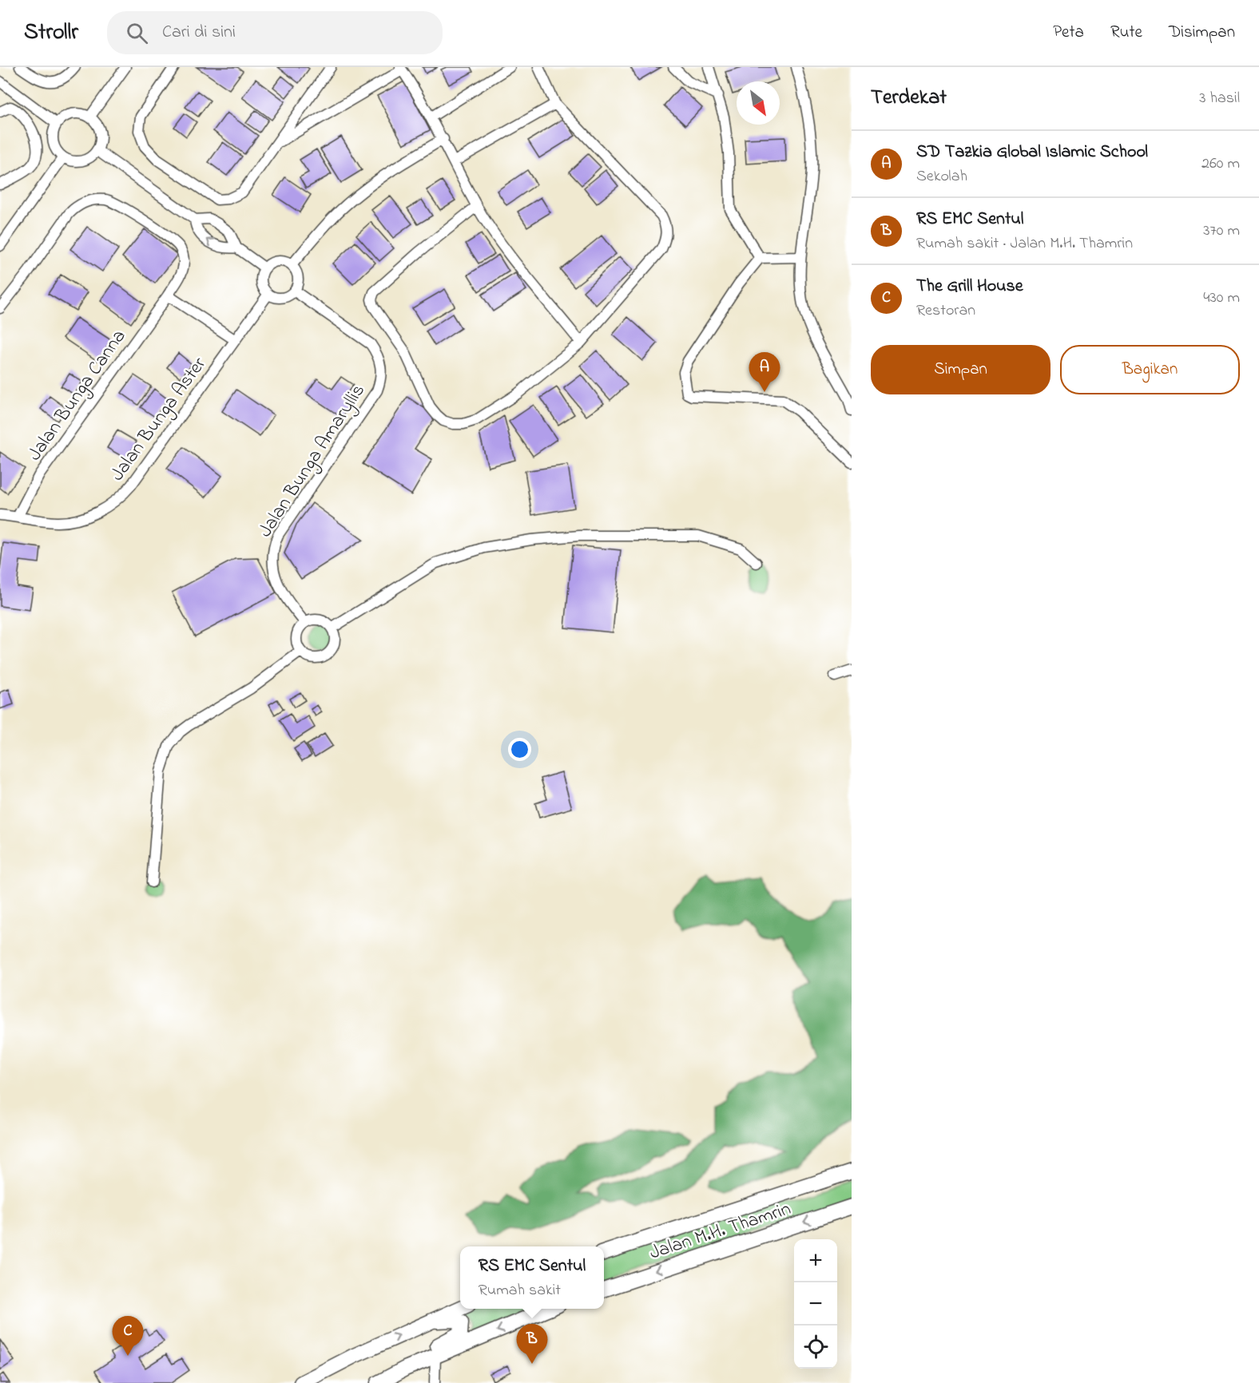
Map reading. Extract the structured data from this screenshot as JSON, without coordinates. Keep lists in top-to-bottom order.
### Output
{
  "streets": {
    "main road": ["Jalan M.H. Thamrin"],
    "street": ["Jalan Bunga Canna", "Jalan Bunga Aster", "Jalan Bunga Amaryllis"]
  },
  "crossings": [
    ["Jalan Bunga Canna", "Jalan Bunga Aster"],
    ["Jalan Bunga Aster", "Jalan Bunga Amaryllis"]
  ],
  "north": "bottom right",
  "page": {
    "header": "Strollr",
    "search": "Cari di sini",
    "nav": ["Peta", "Rute", "Disimpan"],
    "heading": ["Terdekat", "3 hasil"],
    "list": [
      {
        "mark": "A",
        "name": "SD Tazkia Global Islamic School",
        "note": "Sekolah",
        "value": "260 m"
      },
      {
        "mark": "B",
        "name": "RS EMC Sentul",
        "note": "Rumah sakit · Jalan M.H. Thamrin",
        "value": "370 m"
      },
      {
        "mark": "C",
        "name": "The Grill House",
        "note": "Restoran",
        "value": "430 m"
      }
    ],
    "buttons": ["Simpan", "Bagikan"],
    "pins": ["A", "C", "B"],
    "map_buttons": ["+", "−"],
    "popup": ["RS EMC Sentul", "Rumah sakit"]
  }
}
